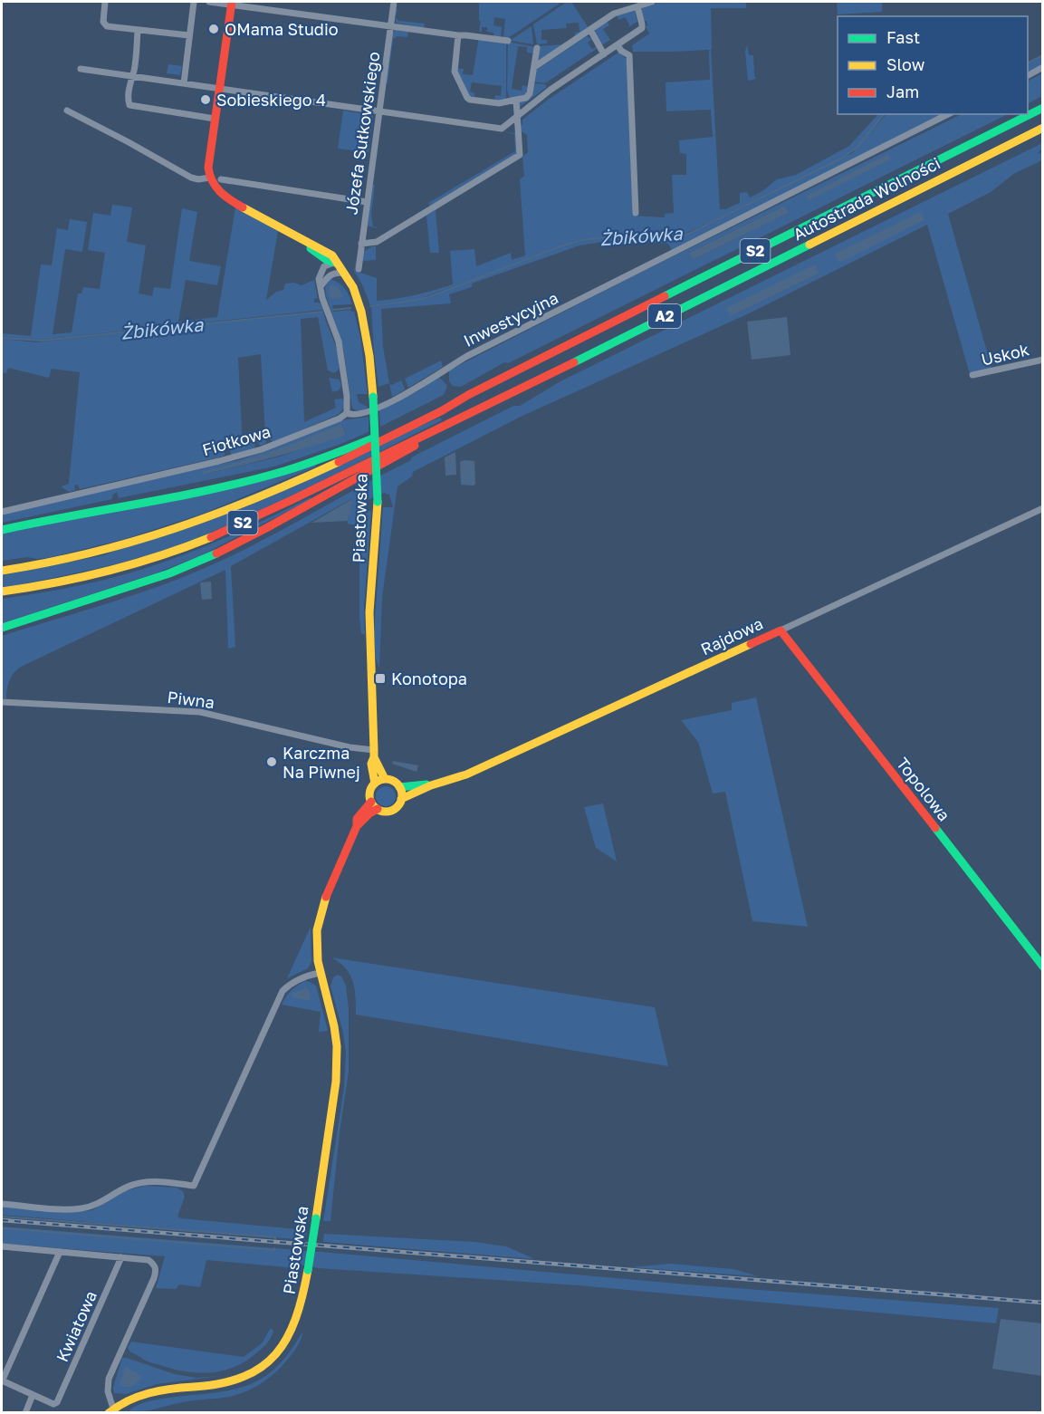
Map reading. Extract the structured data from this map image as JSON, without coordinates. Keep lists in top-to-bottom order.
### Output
{
  "streets": {
    "main road": [
      "Autostrada Wolności",
      "S2",
      "A2",
      "Piastowska",
      "Rajdowa",
      "Topolowa"
    ],
    "street": [
      "Józefa Sułkowskiego",
      "Inwestycyjna",
      "Uskok",
      "Fiołkowa",
      "Piwna",
      "Kwiatowa"
    ]
  },
  "crossings": [
    ["Autostrada Wolności", "S2"],
    ["Inwestycyjna", "Fiołkowa"],
    ["Piastowska", "Rajdowa"],
    ["Piastowska", "Piwna"],
    ["Piastowska", "Kwiatowa"],
    ["Rajdowa", "Topolowa"]
  ],
  "water": ["Żbikówka"],
  "places": {
    "other": ["OMama Studio", "Sobieskiego 4", "Karczma Na Piwnej"],
    "transit": ["Konotopa"]
  },
  "legend": ["Fast", "Slow", "Jam"]
}
